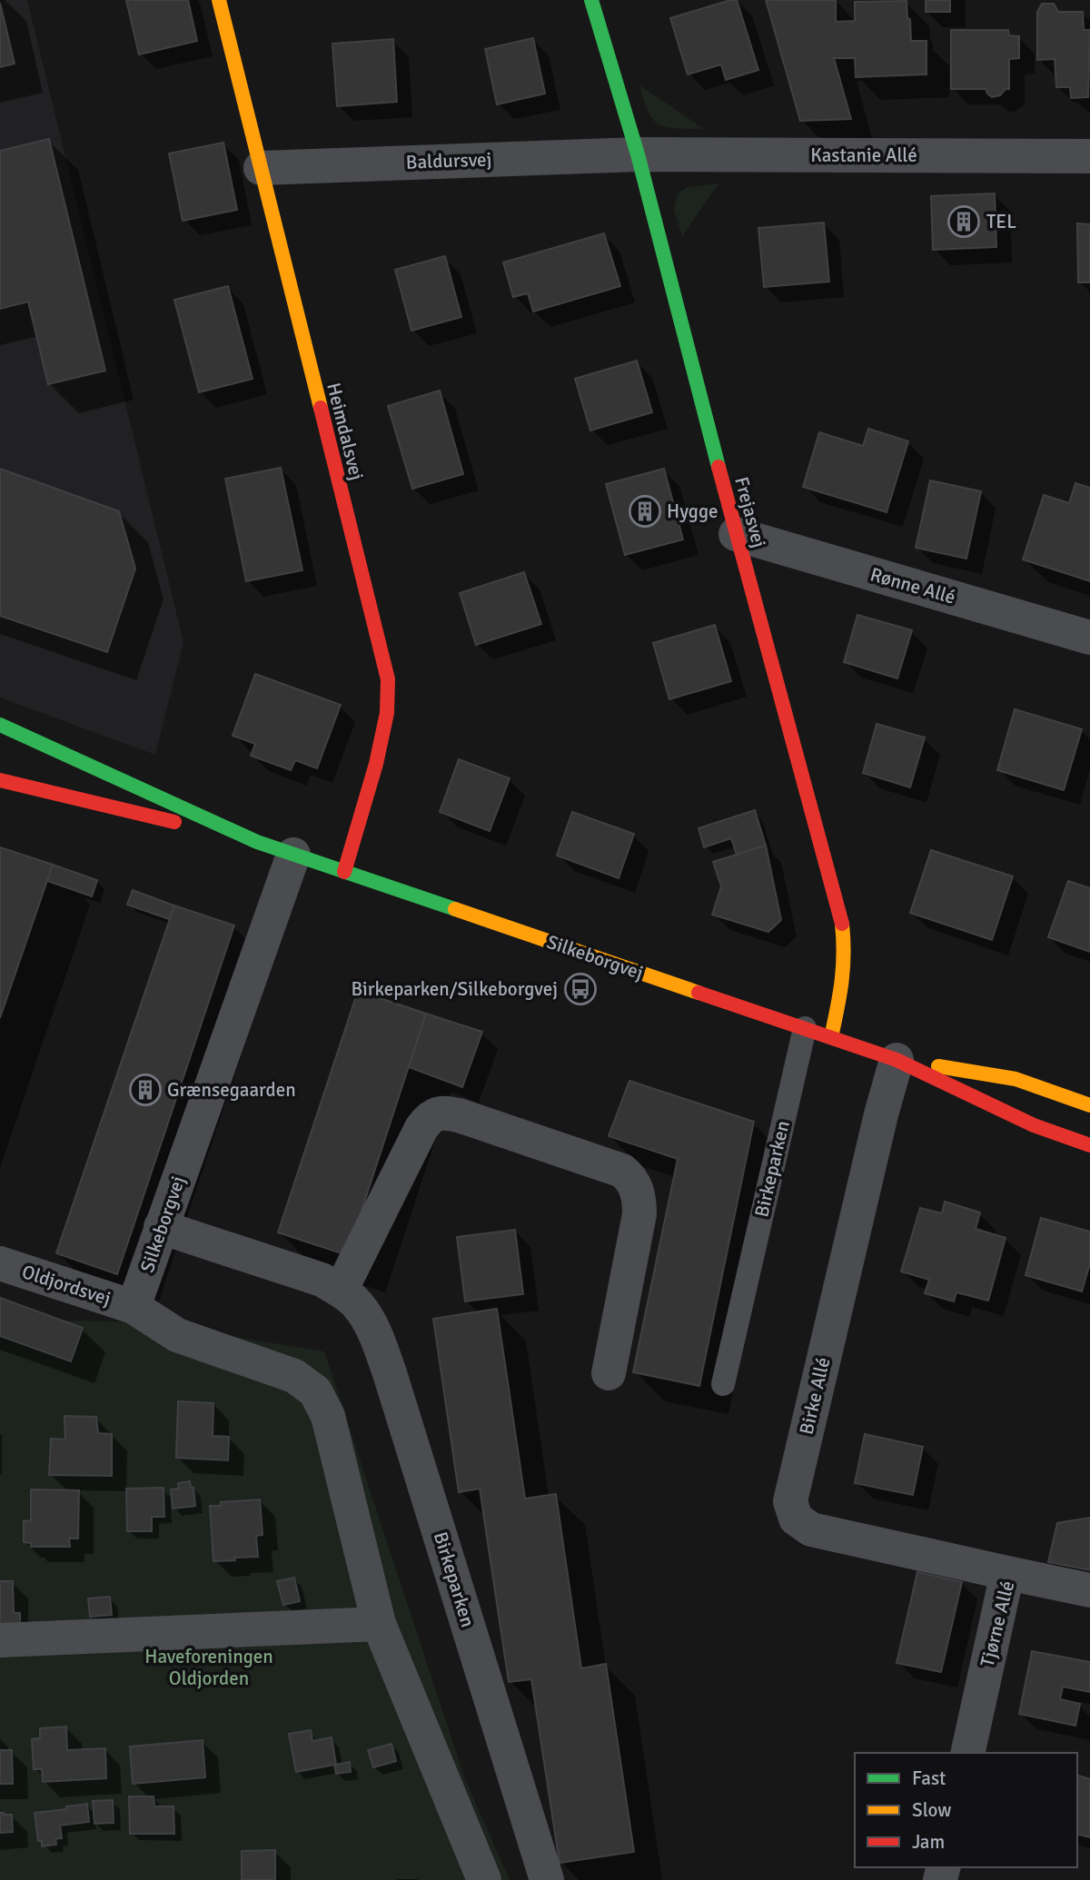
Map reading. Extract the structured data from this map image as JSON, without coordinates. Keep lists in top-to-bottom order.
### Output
{
  "streets": {
    "street": [
      "Kastanie Allé",
      "Baldursvej",
      "Heimdalsvej",
      "Frejasvej",
      "Rønne Allé",
      "Silkeborgvej",
      "Birkeparken",
      "Oldjordsvej",
      "Birke Allé",
      "Tjørne Allé"
    ]
  },
  "crossings": [
    ["Kastanie Allé", "Baldursvej"],
    ["Kastanie Allé", "Frejasvej"],
    ["Baldursvej", "Heimdalsvej"],
    ["Baldursvej", "Frejasvej"],
    ["Heimdalsvej", "Silkeborgvej"],
    ["Frejasvej", "Rønne Allé"],
    ["Frejasvej", "Silkeborgvej"],
    ["Silkeborgvej", "Birkeparken"],
    ["Silkeborgvej", "Oldjordsvej"],
    ["Silkeborgvej", "Birke Allé"],
    ["Birke Allé", "Tjørne Allé"]
  ],
  "parks": ["Haveforeningen Oldjorden"],
  "places": {
    "building": ["TEL", "Hygge", "Grænsegaarden"],
    "bus stop": ["Birkeparken/Silkeborgvej"]
  },
  "legend": ["Fast", "Slow", "Jam"]
}
